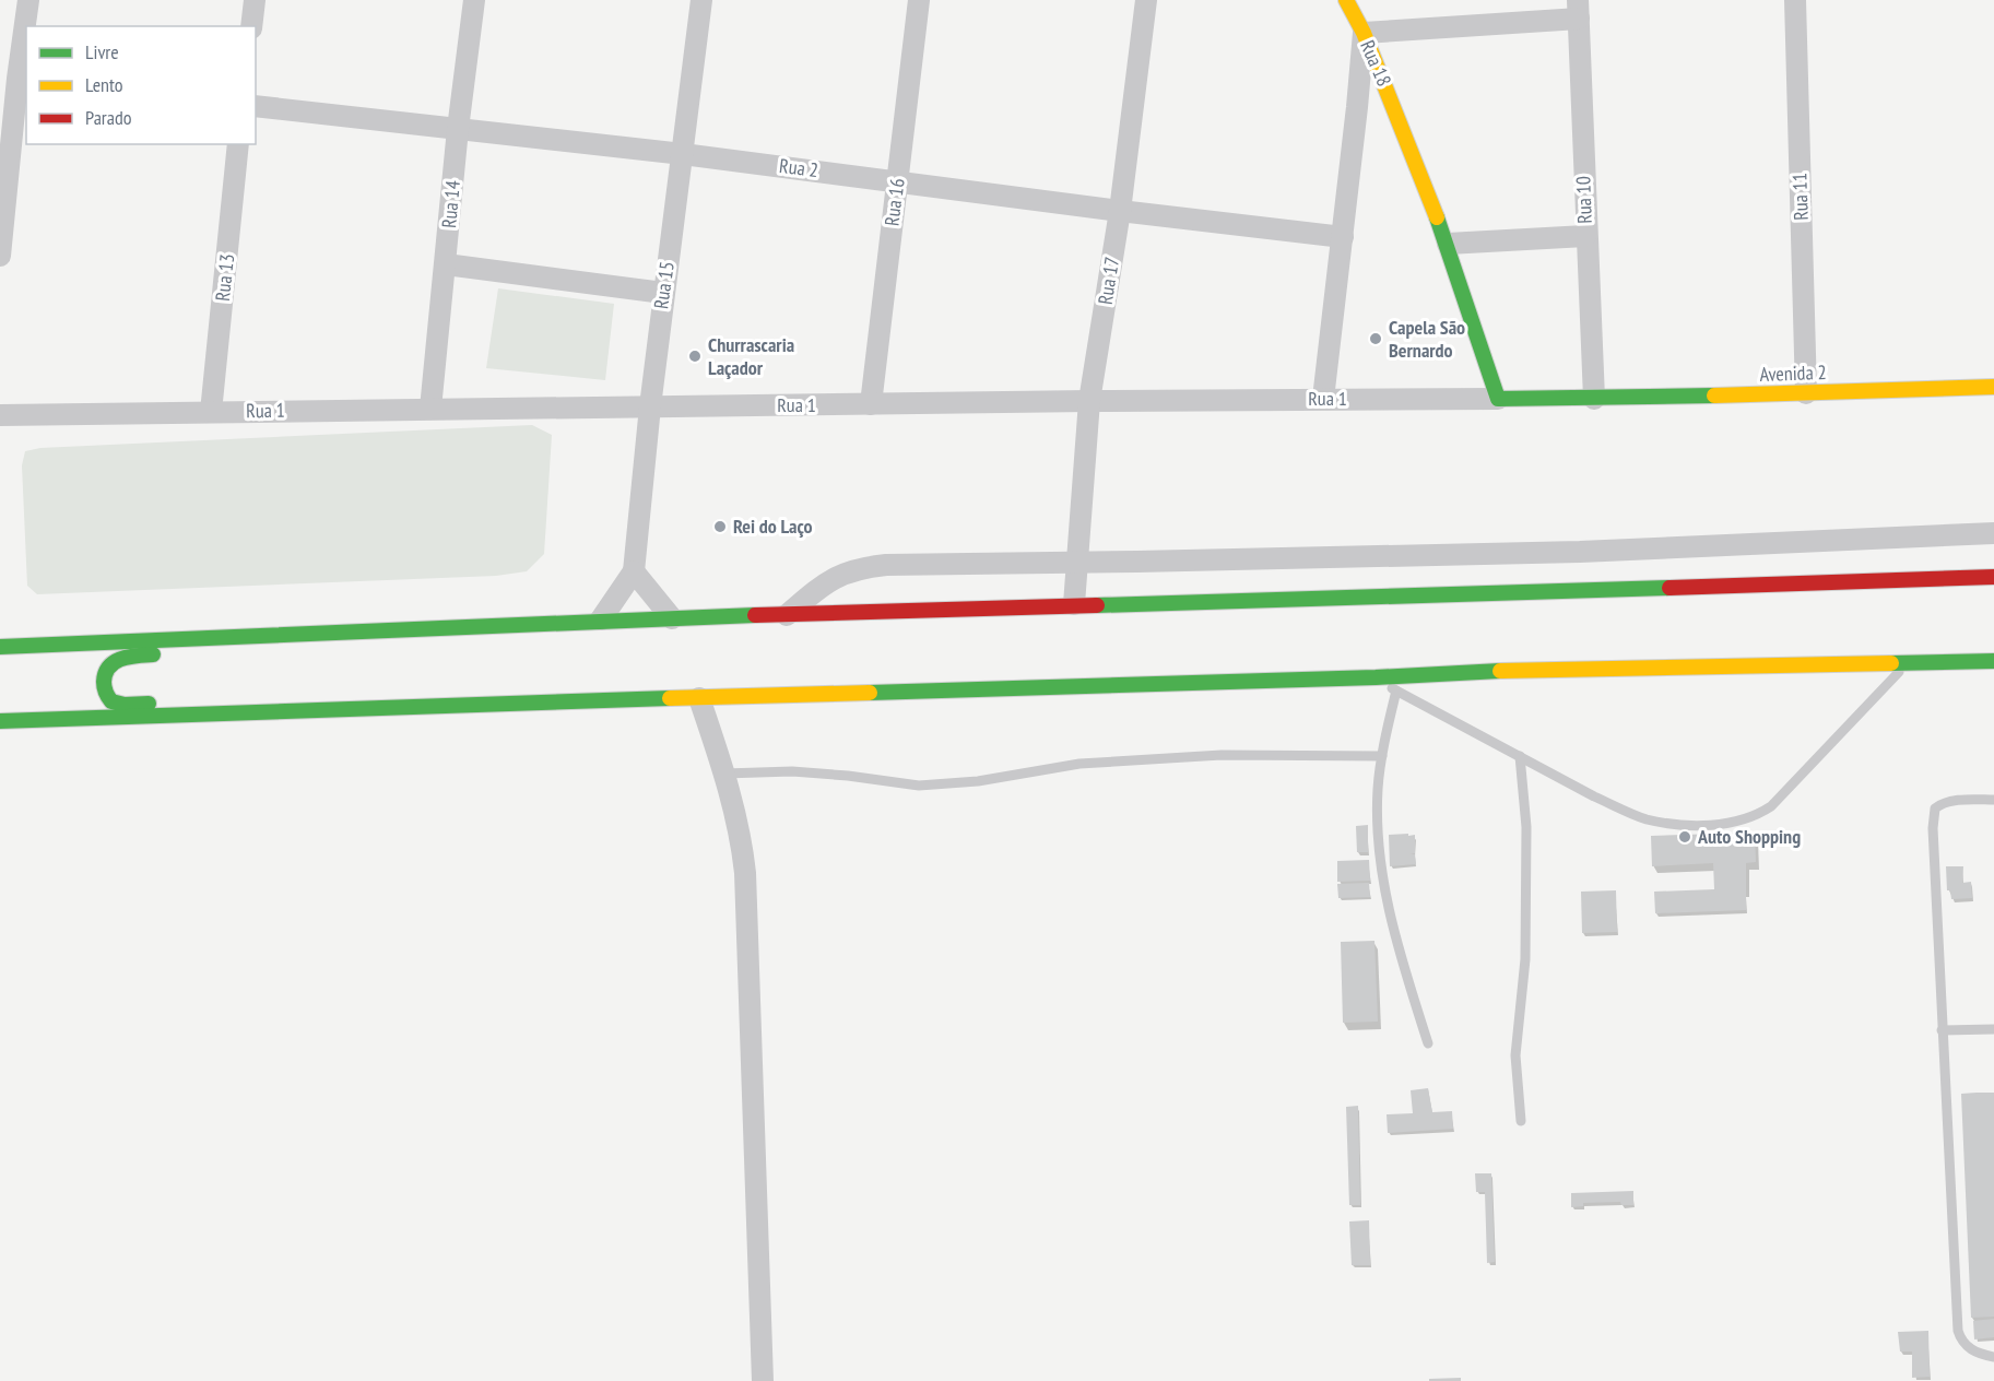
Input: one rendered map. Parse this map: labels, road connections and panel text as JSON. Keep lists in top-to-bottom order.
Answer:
{
  "streets": {
    "main road": ["Rua 18", "Avenida 2", "Rua 1"],
    "street": [
      "Rua 2",
      "Rua 11",
      "Rua 10",
      "Rua 16",
      "Rua 14",
      "Rua 13",
      "Rua 17",
      "Rua 15"
    ]
  },
  "crossings": [
    ["Rua 18", "Rua 2"],
    ["Rua 18", "Rua 1"],
    ["Rua 2", "Rua 16"],
    ["Rua 2", "Rua 14"],
    ["Rua 2", "Rua 17"],
    ["Rua 2", "Rua 15"],
    ["Rua 11", "Avenida 2"],
    ["Rua 10", "Avenida 2"],
    ["Rua 10", "Rua 1"],
    ["Rua 16", "Rua 1"],
    ["Rua 14", "Rua 1"],
    ["Rua 13", "Rua 1"],
    ["Rua 17", "Rua 1"],
    ["Rua 15", "Rua 1"],
    ["Avenida 2", "Rua 1"]
  ],
  "places": [
    "Capela São Bernardo",
    "Churrascaria Laçador",
    "Rei do Laço",
    "Auto Shopping"
  ],
  "legend": ["Livre", "Lento", "Parado"]
}
